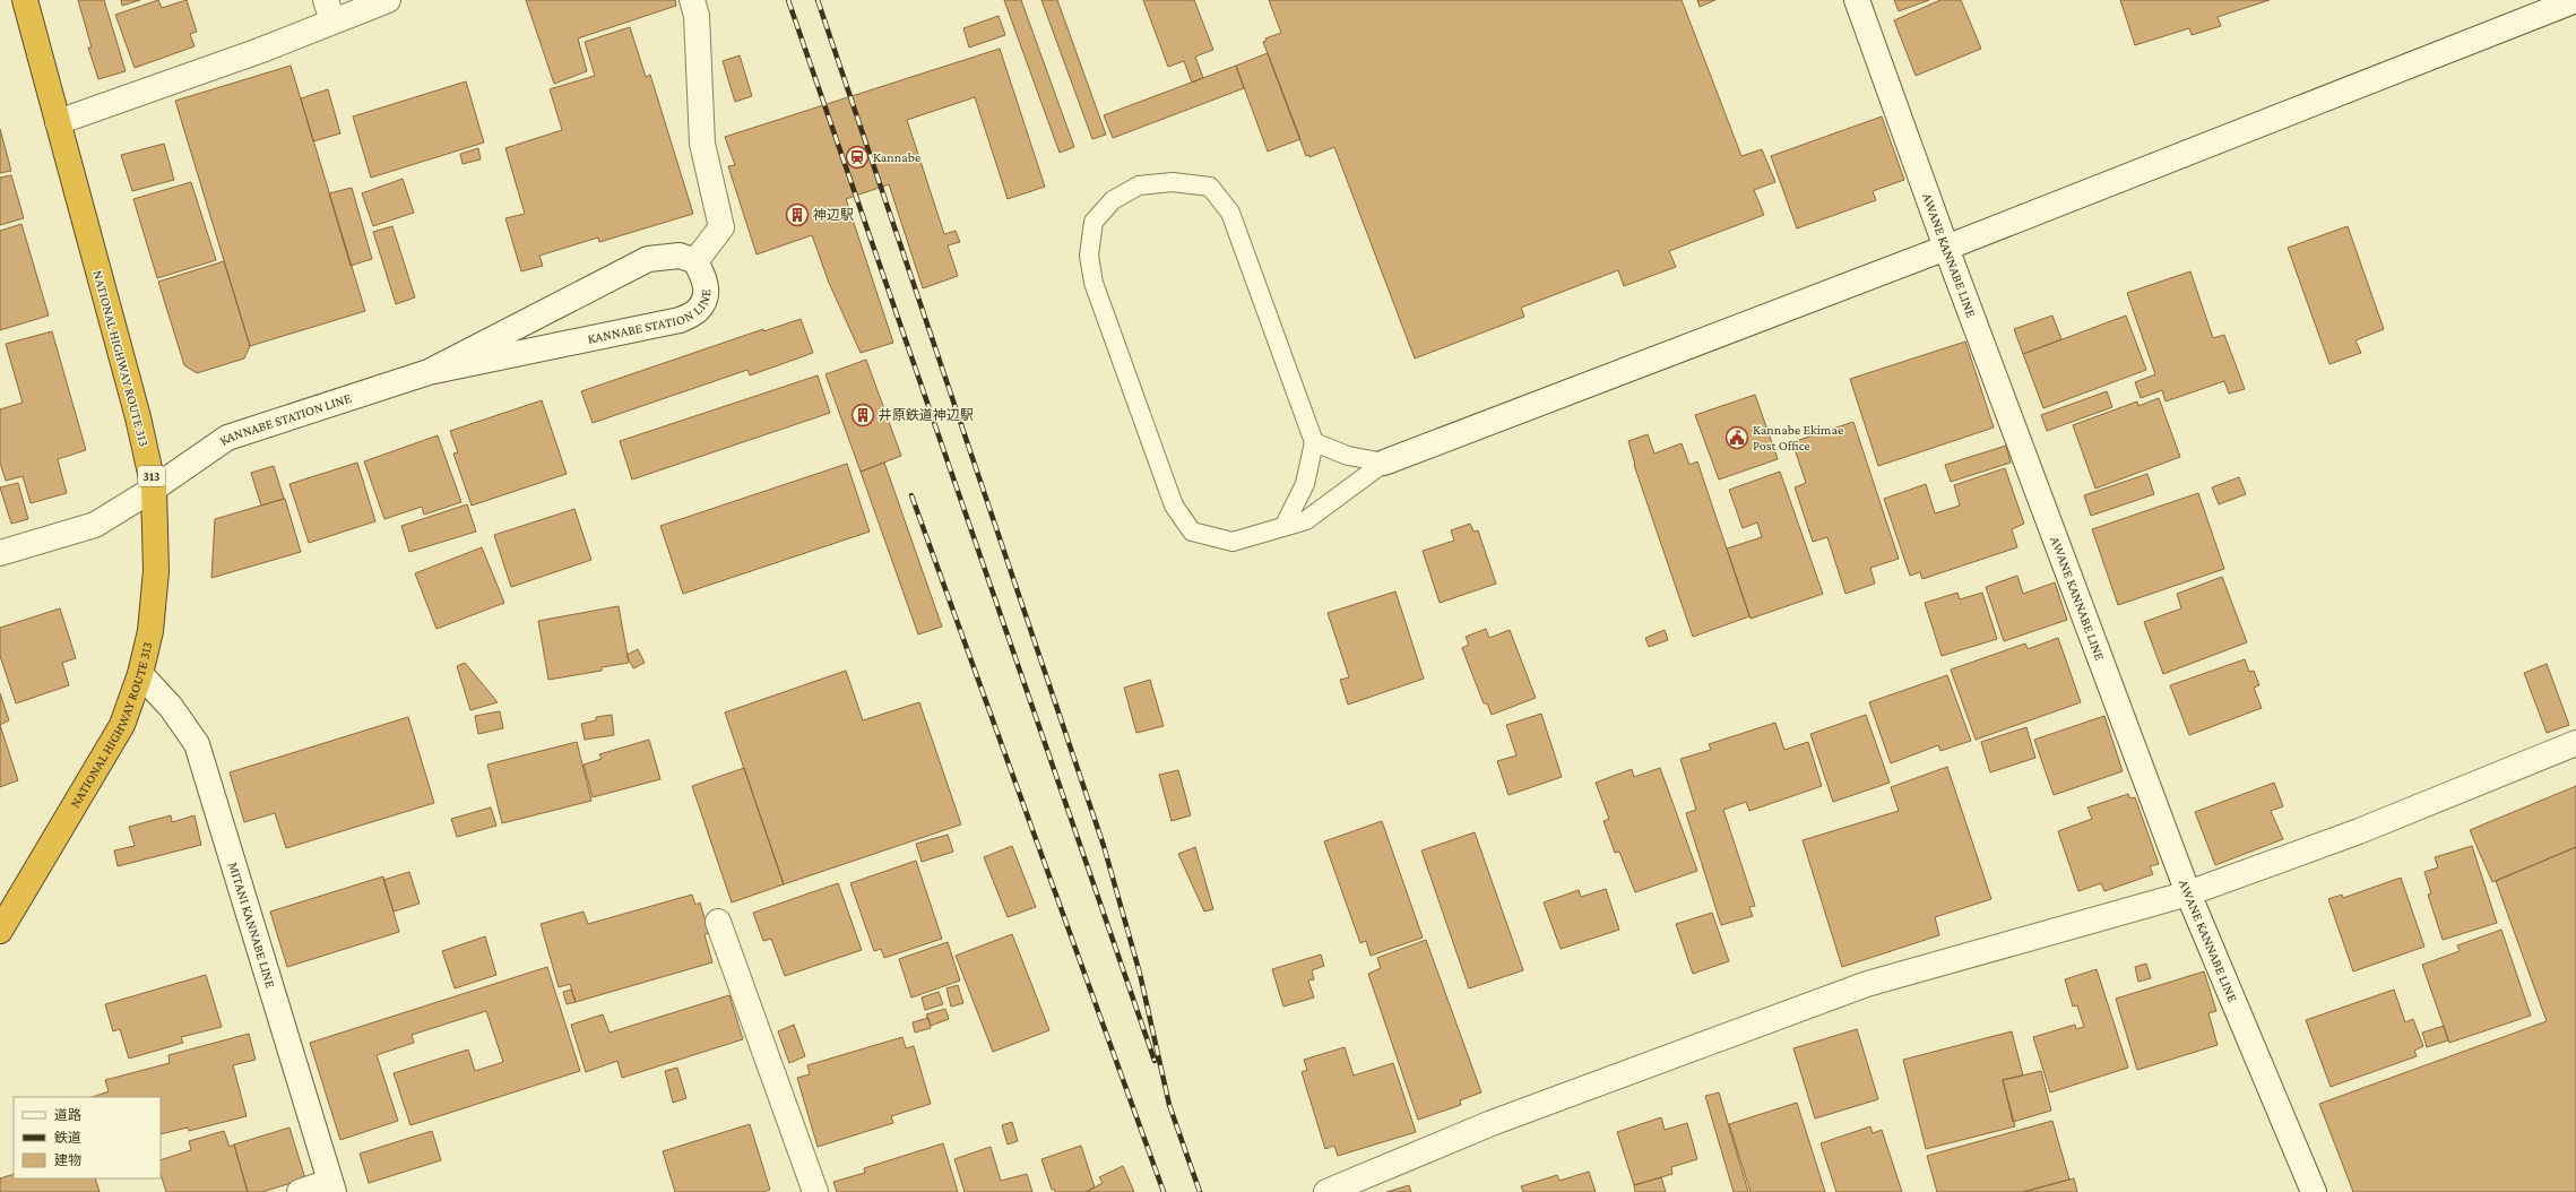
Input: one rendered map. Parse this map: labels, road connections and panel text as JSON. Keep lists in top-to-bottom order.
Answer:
{
  "streets": {
    "highway": ["NATIONAL HIGHWAY ROUTE 313", "313"],
    "street": ["AWANE KANNABE LINE", "KANNABE STATION LINE", "MITANI KANNABE LINE"]
  },
  "crossings": [
    ["KANNABE STATION LINE", "NATIONAL HIGHWAY ROUTE 313"],
    ["NATIONAL HIGHWAY ROUTE 313", "MITANI KANNABE LINE"]
  ],
  "places": {
    "station": ["Kannabe"],
    "building": ["神辺駅", "井原鉄道神辺駅"],
    "public building": ["Kannabe Ekimae Post Office"]
  },
  "legend": ["道路", "鉄道", "建物"]
}
